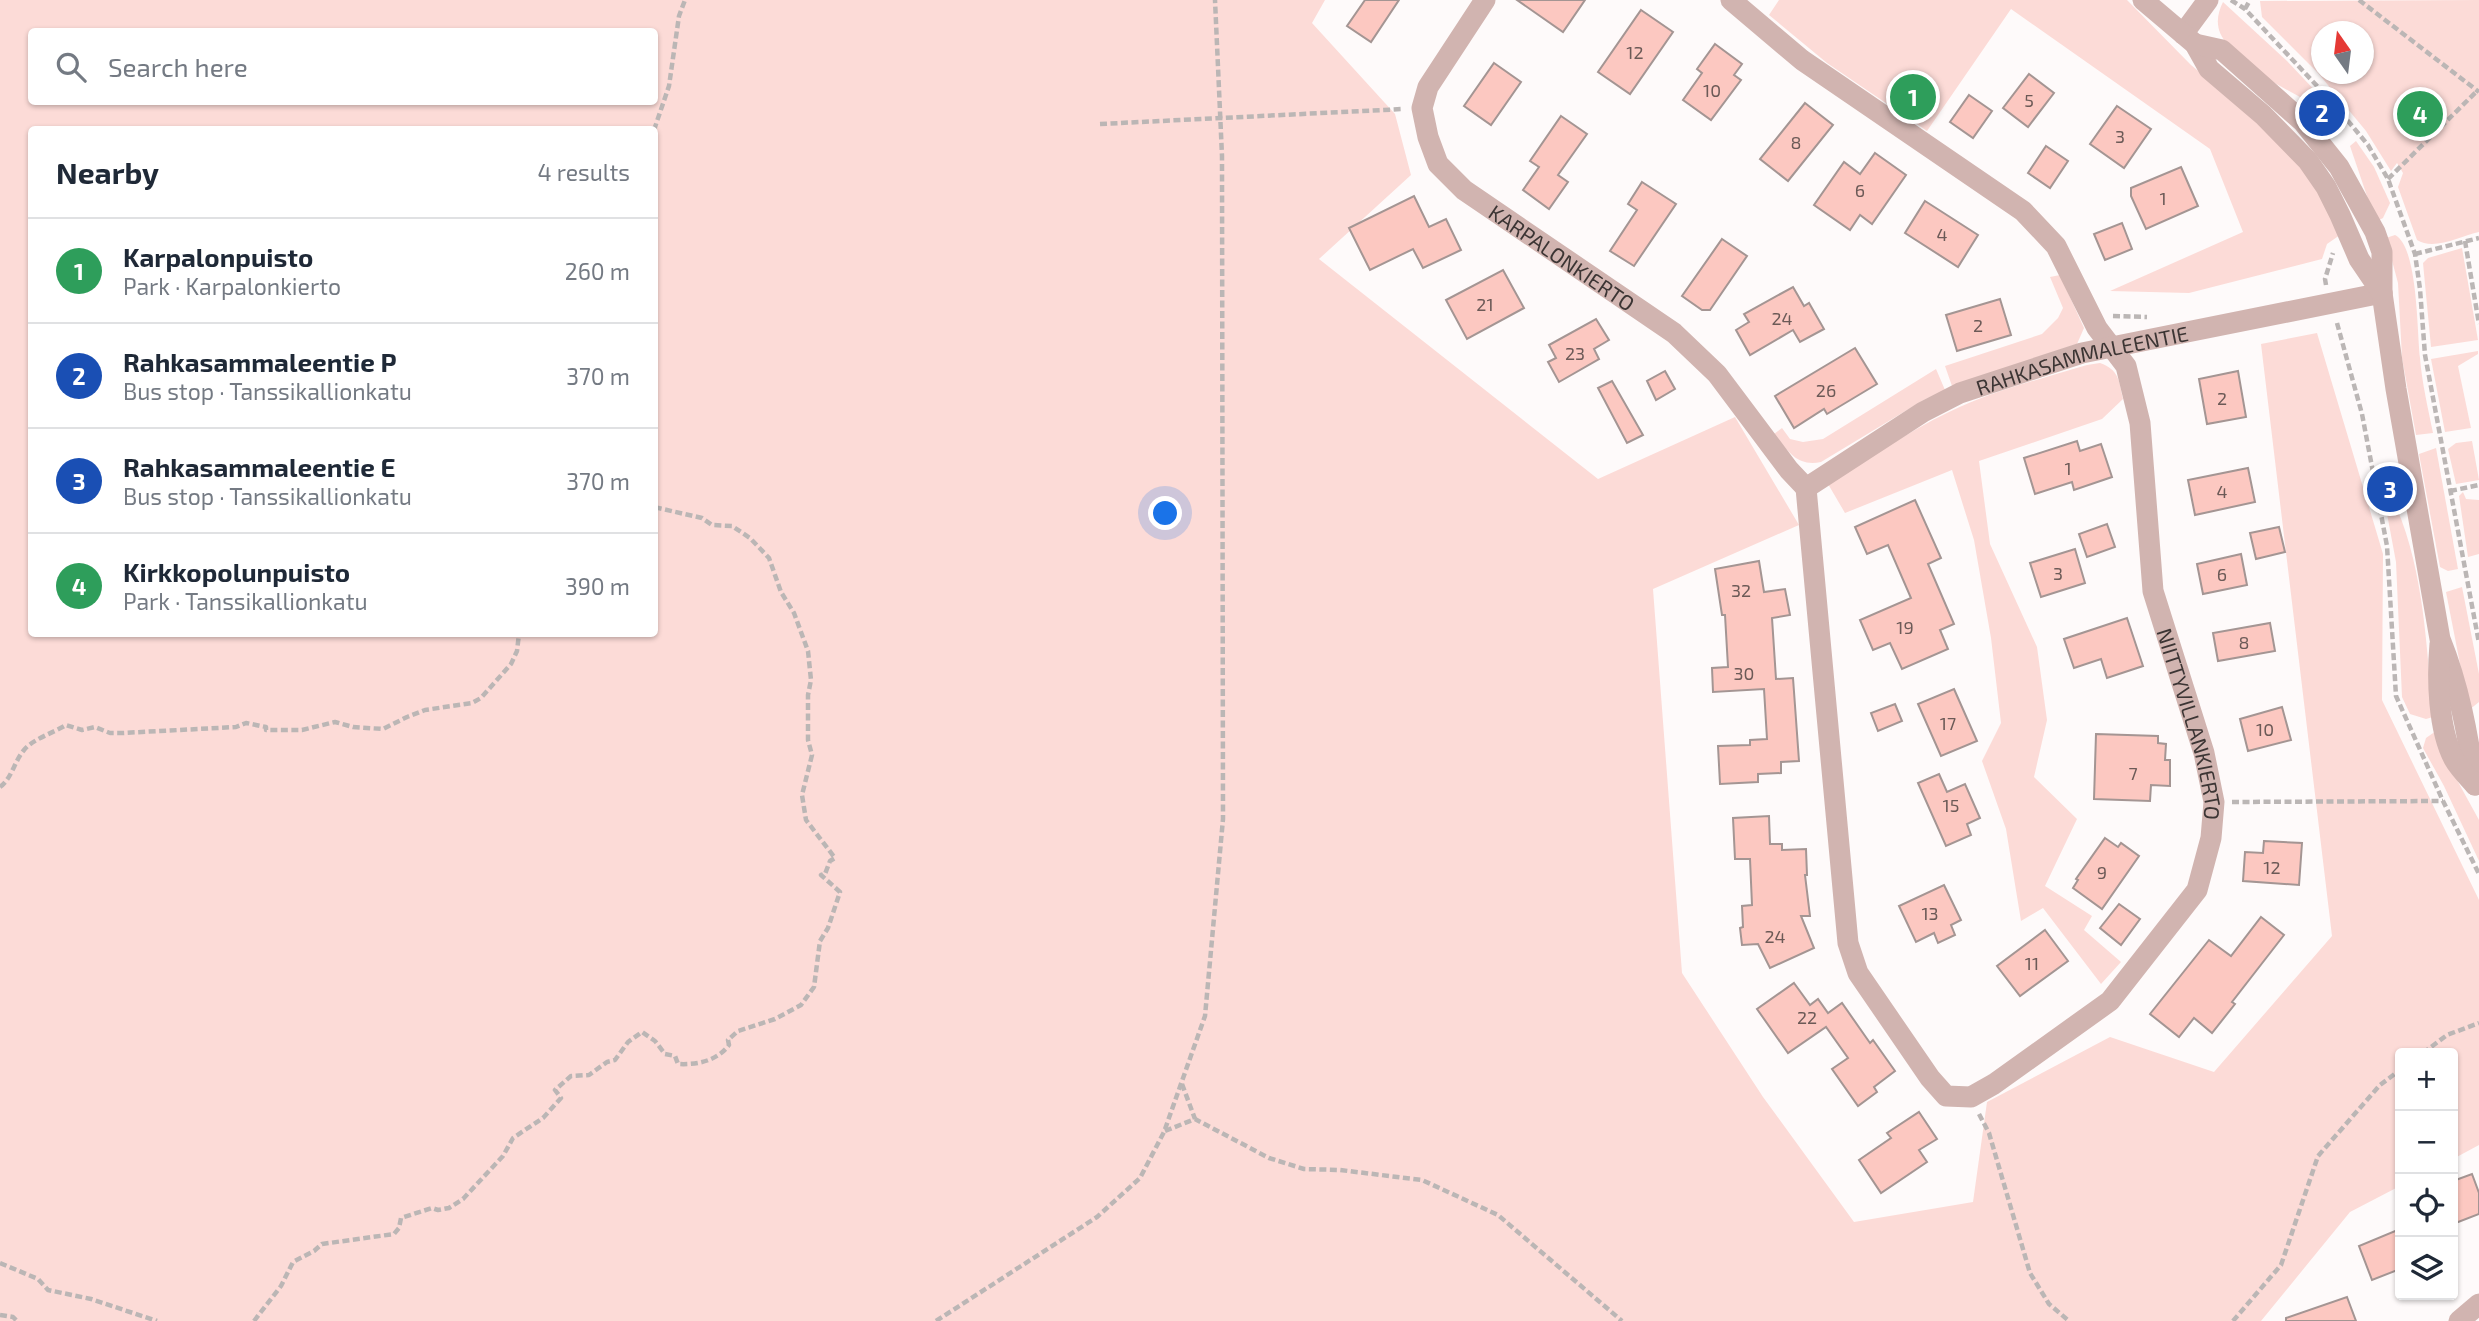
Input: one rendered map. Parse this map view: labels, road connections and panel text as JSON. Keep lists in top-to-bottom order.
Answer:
{
  "streets": {
    "street": ["KARPALONKIERTO", "RAHKASAMMALEENTIE", "NIITTYVILLANKIERTO"]
  },
  "crossings": [
    ["KARPALONKIERTO", "RAHKASAMMALEENTIE"],
    ["RAHKASAMMALEENTIE", "NIITTYVILLANKIERTO"]
  ],
  "house_numbers": [
    "12",
    "10",
    "5",
    "3",
    "8",
    "6",
    "1",
    "4",
    "21",
    "24",
    "2",
    "23",
    "26",
    "2",
    "1",
    "4",
    "3",
    "6",
    "32",
    "19",
    "8",
    "30",
    "17",
    "10",
    "7",
    "15",
    "12",
    "9",
    "13",
    "24",
    "11",
    "22"
  ],
  "north": "top",
  "page": {
    "search": "Search here",
    "pins": [
      "1",
      "2",
      "4",
      "3"
    ],
    "heading": ["Nearby", "4 results"],
    "list": [
      {
        "mark": "1",
        "name": "Karpalonpuisto",
        "note": "Park · Karpalonkierto",
        "value": "260 m"
      },
      {
        "mark": "2",
        "name": "Rahkasammaleentie P",
        "note": "Bus stop · Tanssikallionkatu",
        "value": "370 m"
      },
      {
        "mark": "3",
        "name": "Rahkasammaleentie E",
        "note": "Bus stop · Tanssikallionkatu",
        "value": "370 m"
      },
      {
        "mark": "4",
        "name": "Kirkkopolunpuisto",
        "note": "Park · Tanssikallionkatu",
        "value": "390 m"
      }
    ],
    "map_buttons": ["+", "−"]
  }
}
